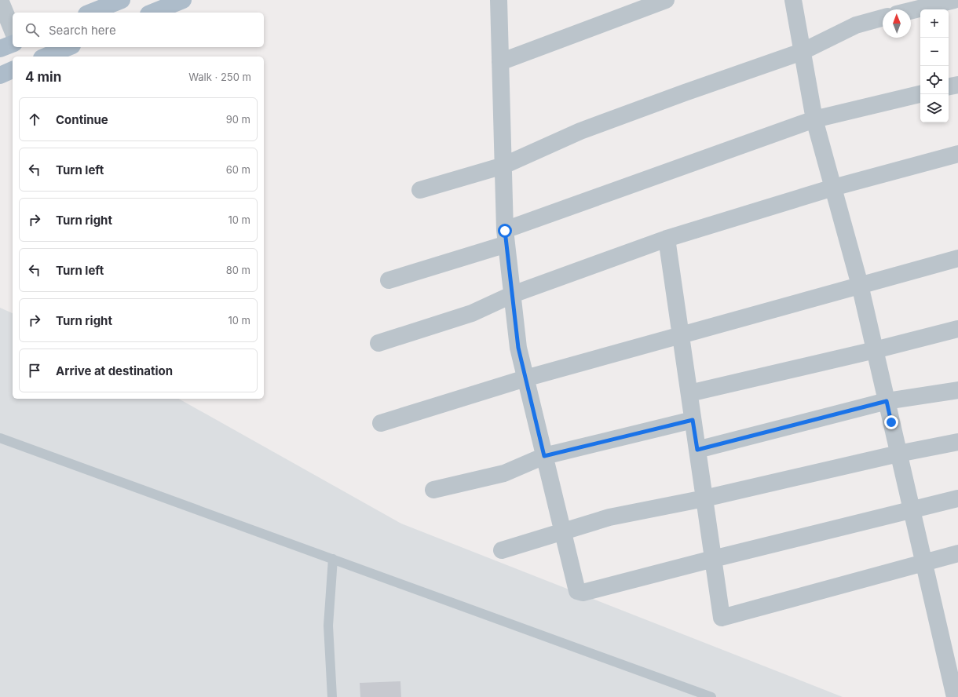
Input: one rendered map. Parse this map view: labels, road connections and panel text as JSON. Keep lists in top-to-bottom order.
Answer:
{
  "north": "top",
  "page": {
    "map_buttons": ["+", "−"],
    "search": "Search here",
    "heading": ["4 min", "Walk · 250 m"],
    "list": [
      ["Continue", "90 m"],
      ["Turn left", "60 m"],
      ["Turn right", "10 m"],
      ["Turn left", "80 m"],
      ["Turn right", "10 m"],
      "Arrive at destination"
    ]
  }
}
